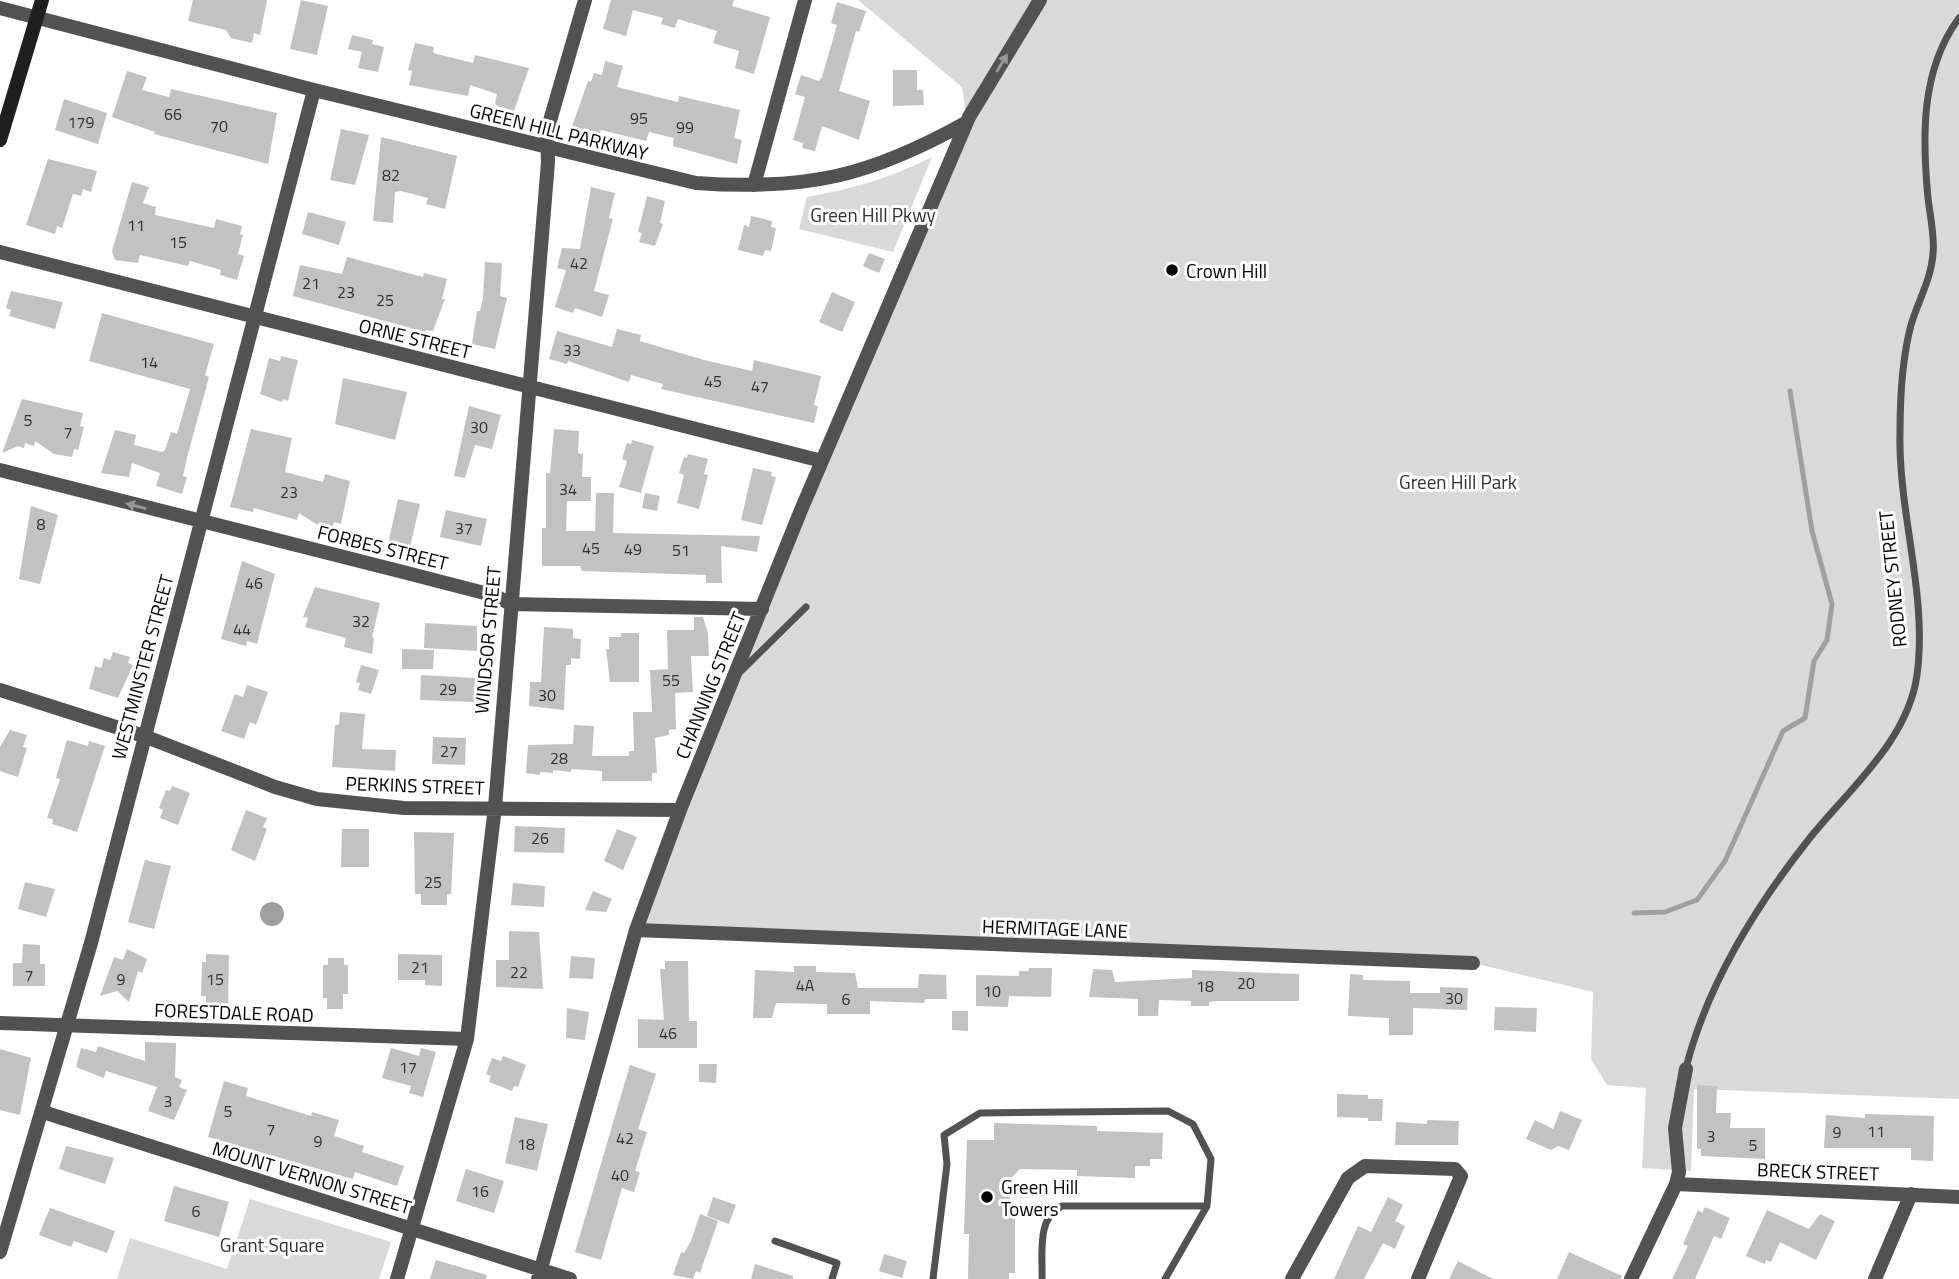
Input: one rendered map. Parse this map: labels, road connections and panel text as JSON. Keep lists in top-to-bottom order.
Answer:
{
  "streets": {
    "street": [
      "GREEN HILL PARKWAY",
      "ORNE STREET",
      "FORBES STREET",
      "RODNEY STREET",
      "WINDSOR STREET",
      "WESTMINSTER STREET",
      "CHANNING STREET",
      "PERKINS STREET",
      "HERMITAGE LANE",
      "FORESTDALE ROAD",
      "BRECK STREET",
      "MOUNT VERNON STREET"
    ]
  },
  "crossings": [
    ["GREEN HILL PARKWAY", "WINDSOR STREET"],
    ["GREEN HILL PARKWAY", "WESTMINSTER STREET"],
    ["GREEN HILL PARKWAY", "CHANNING STREET"],
    ["ORNE STREET", "WINDSOR STREET"],
    ["ORNE STREET", "WESTMINSTER STREET"],
    ["ORNE STREET", "CHANNING STREET"],
    ["FORBES STREET", "WINDSOR STREET"],
    ["FORBES STREET", "WESTMINSTER STREET"],
    ["FORBES STREET", "CHANNING STREET"],
    ["RODNEY STREET", "BRECK STREET"],
    ["WINDSOR STREET", "PERKINS STREET"],
    ["WINDSOR STREET", "FORESTDALE ROAD"],
    ["WINDSOR STREET", "MOUNT VERNON STREET"],
    ["WESTMINSTER STREET", "PERKINS STREET"],
    ["WESTMINSTER STREET", "FORESTDALE ROAD"],
    ["WESTMINSTER STREET", "MOUNT VERNON STREET"],
    ["CHANNING STREET", "PERKINS STREET"],
    ["CHANNING STREET", "HERMITAGE LANE"],
    ["CHANNING STREET", "MOUNT VERNON STREET"]
  ],
  "parks": ["Green Hill Pkwy", "Green Hill Park", "Grant Square"],
  "places": ["Crown Hill", "Green Hill Towers"],
  "house_numbers": [
    "66",
    "95",
    "179",
    "70",
    "99",
    "82",
    "11",
    "15",
    "42",
    "21",
    "23",
    "25",
    "33",
    "14",
    "45",
    "47",
    "5",
    "30",
    "7",
    "34",
    "23",
    "8",
    "37",
    "45",
    "49",
    "51",
    "46",
    "32",
    "44",
    "55",
    "29",
    "30",
    "27",
    "28",
    "26",
    "25",
    "21",
    "22",
    "7",
    "9",
    "15",
    "20",
    "4A",
    "18",
    "10",
    "30",
    "6",
    "46",
    "17",
    "3",
    "5",
    "7",
    "11",
    "9",
    "3",
    "42",
    "9",
    "18",
    "5",
    "40",
    "16",
    "6"
  ]
}
